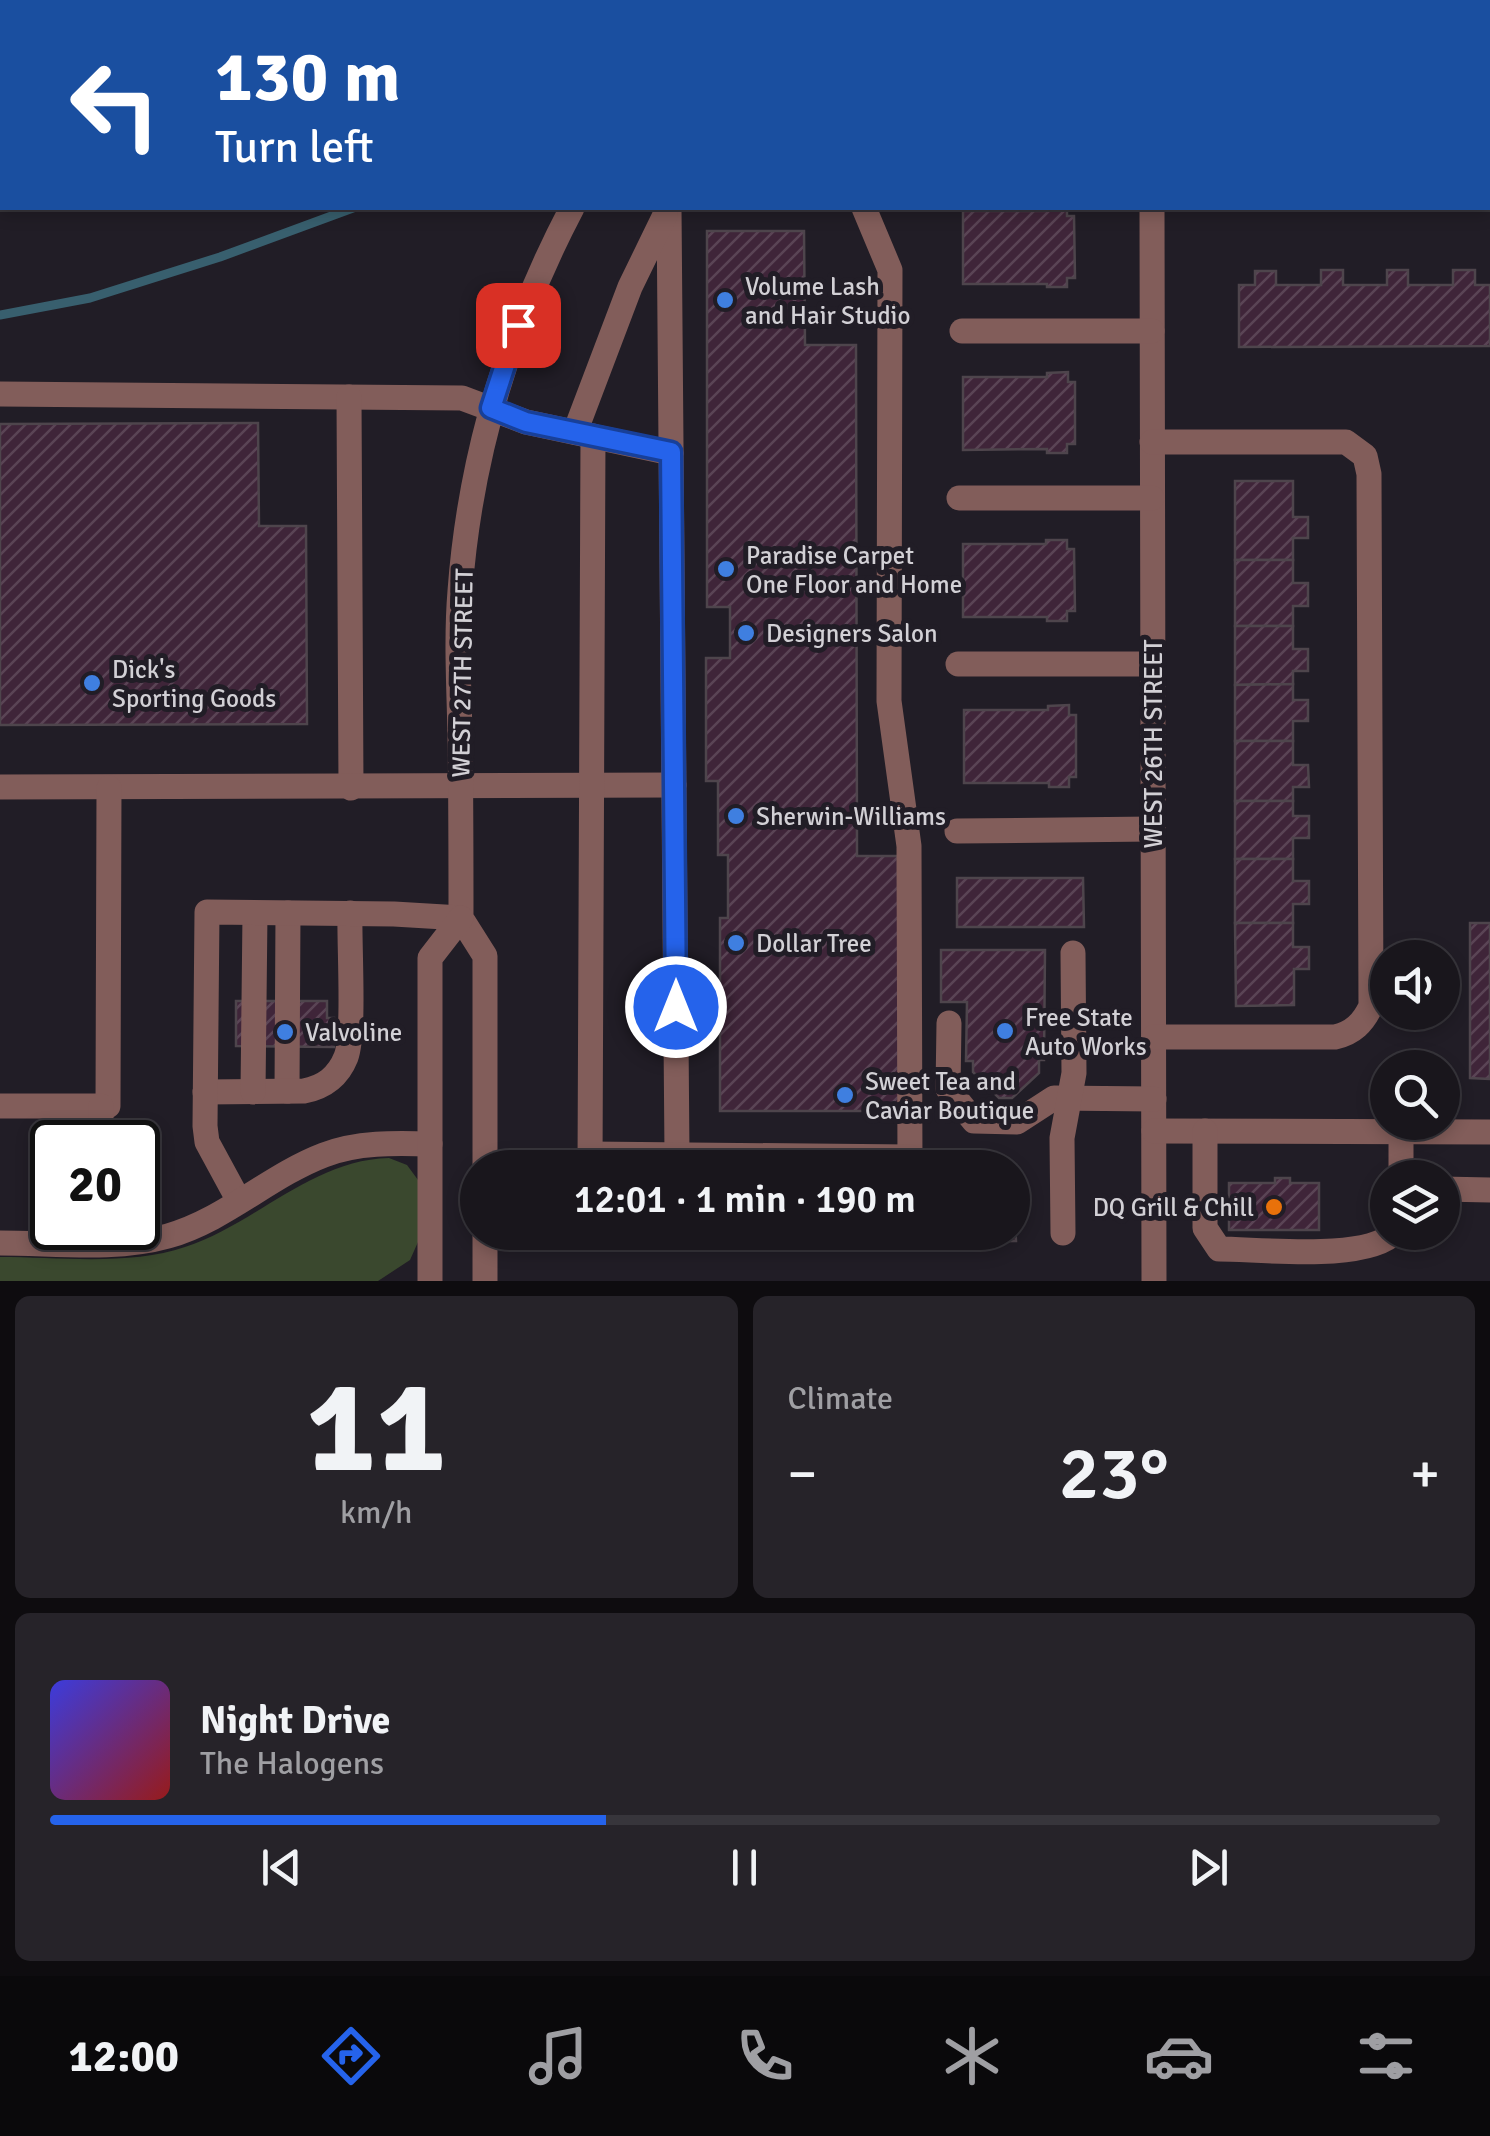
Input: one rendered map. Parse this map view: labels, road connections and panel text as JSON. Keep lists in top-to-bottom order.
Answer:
{
  "streets": {
    "street": ["WEST 27TH STREET", "WEST 26TH STREET"]
  },
  "places": [
    "Volume Lash and Hair Studio",
    "Paradise Carpet One Floor and Home",
    "Designers Salon",
    "Dick's Sporting Goods",
    "Sherwin-Williams",
    "Dollar Tree",
    "Free State Auto Works",
    "Valvoline",
    "Sweet Tea and Caviar Boutique",
    "DQ Grill & Chill"
  ],
  "page": {
    "turn": ["130 m", "Turn left"],
    "limit": "20",
    "trip": "12:01 · 1 min · 190 m",
    "tile": [
      ["11", "km/h"],
      "Climate"
    ],
    "heat": ["−", "23°", "+"],
    "song": ["Night Drive", "The Halogens"],
    "tabs": "12:00"
  }
}
